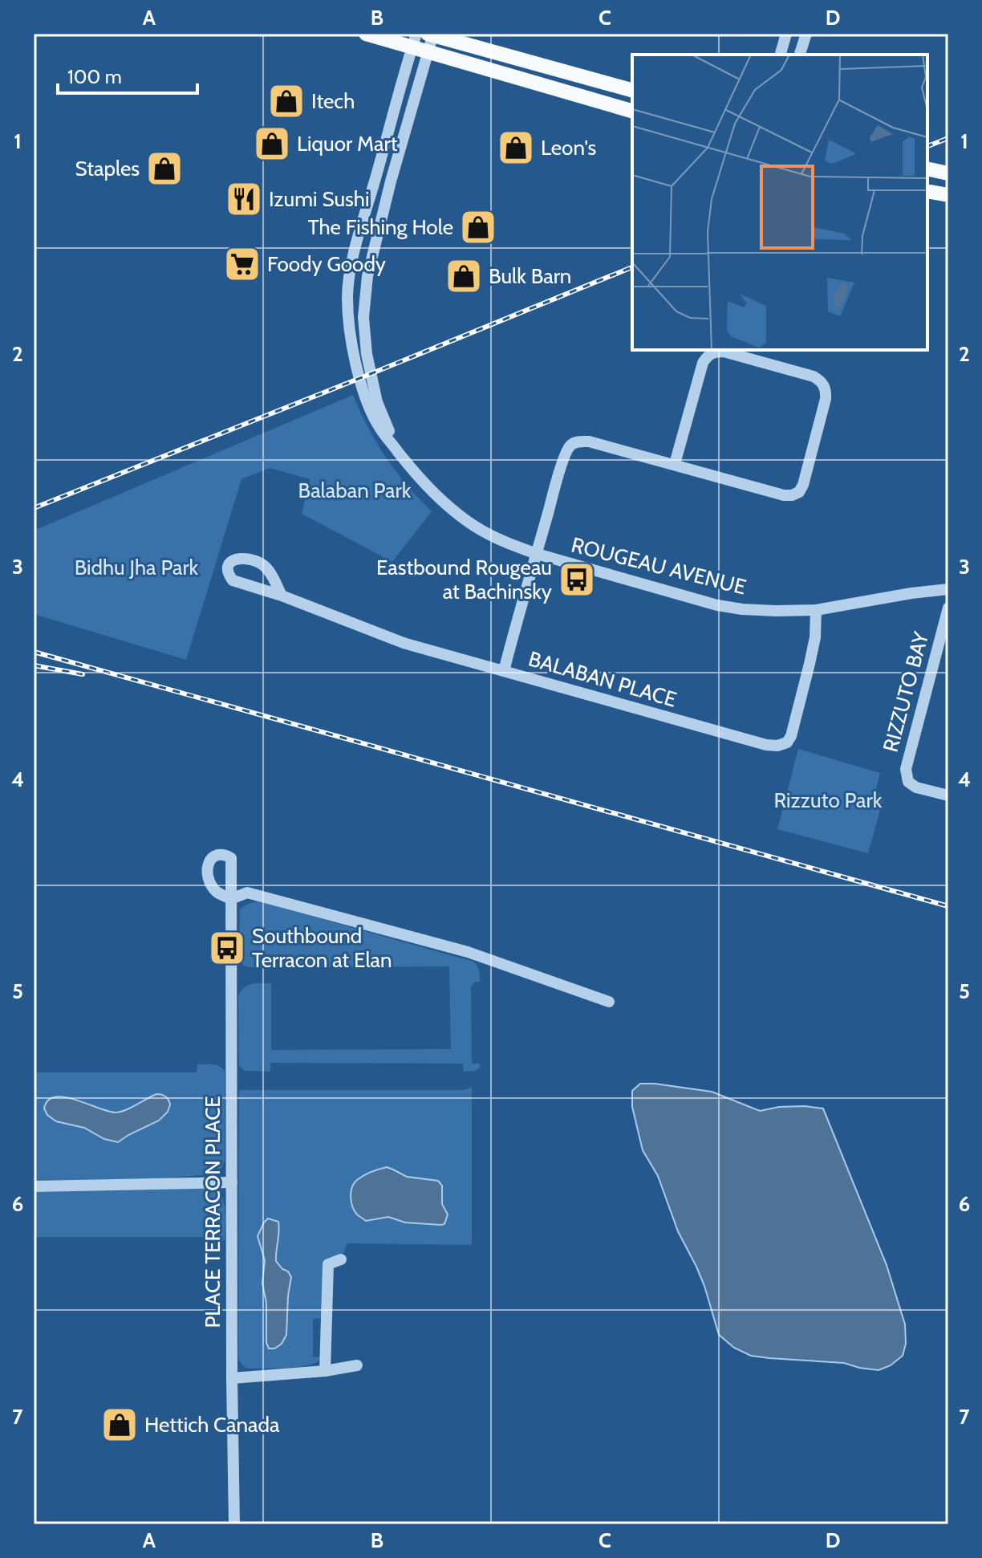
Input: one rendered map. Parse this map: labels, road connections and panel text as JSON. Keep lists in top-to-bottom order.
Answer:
{
  "streets": {
    "street": [
      "ROUGEAU AVENUE",
      "BALABAN PLACE",
      "RIZZUTO BAY",
      "PLACE TERRACON PLACE"
    ]
  },
  "crossings": [
    ["ROUGEAU AVENUE", "BALABAN PLACE"]
  ],
  "parks": ["Balaban Park", "Bidhu Jha Park", "Rizzuto Park"],
  "places": {
    "shop": [
      "Itech",
      "Liquor Mart",
      "Leon's",
      "Staples",
      "The Fishing Hole",
      "Bulk Barn",
      "Hettich Canada"
    ],
    "restaurant": ["Izumi Sushi"],
    "supermarket": ["Foody Goody"],
    "bus stop": ["Eastbound Rougeau at Bachinsky", "Southbound Terracon at Elan"]
  },
  "scale_bar": "100 m",
  "grid": {
    "columns": [
      "A",
      "B",
      "C",
      "D"
    ],
    "rows": [
      "1",
      "2",
      "3",
      "4",
      "5",
      "6",
      "7"
    ]
  }
}
